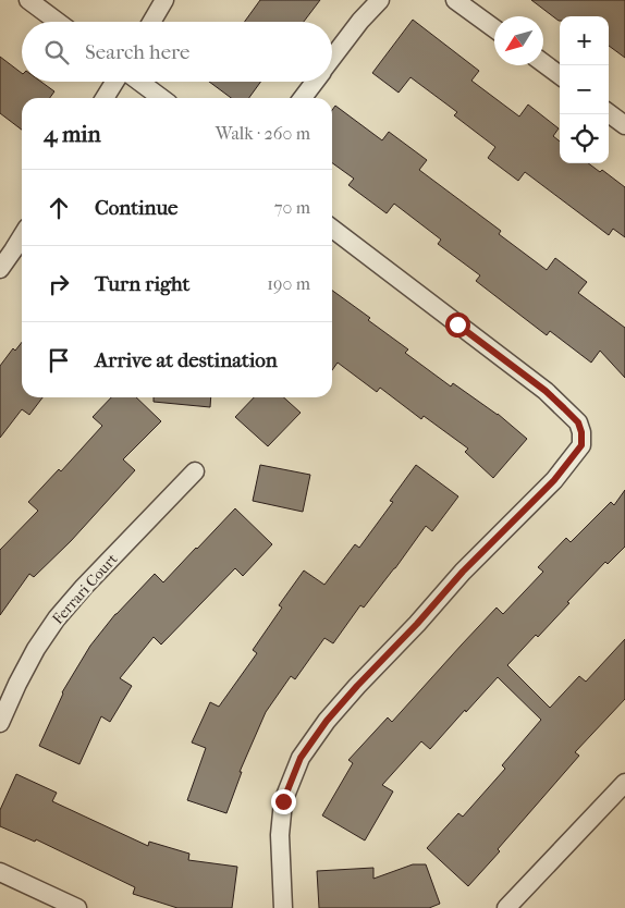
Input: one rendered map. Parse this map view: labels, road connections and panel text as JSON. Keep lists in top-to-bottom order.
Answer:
{
  "streets": {
    "street": ["Ferrari Court"]
  },
  "north": "bottom left",
  "page": {
    "map_buttons": ["+", "−"],
    "search": "Search here",
    "heading": ["4 min", "Walk · 260 m"],
    "list": [
      ["Continue", "70 m"],
      ["Turn right", "190 m"],
      "Arrive at destination"
    ]
  }
}
